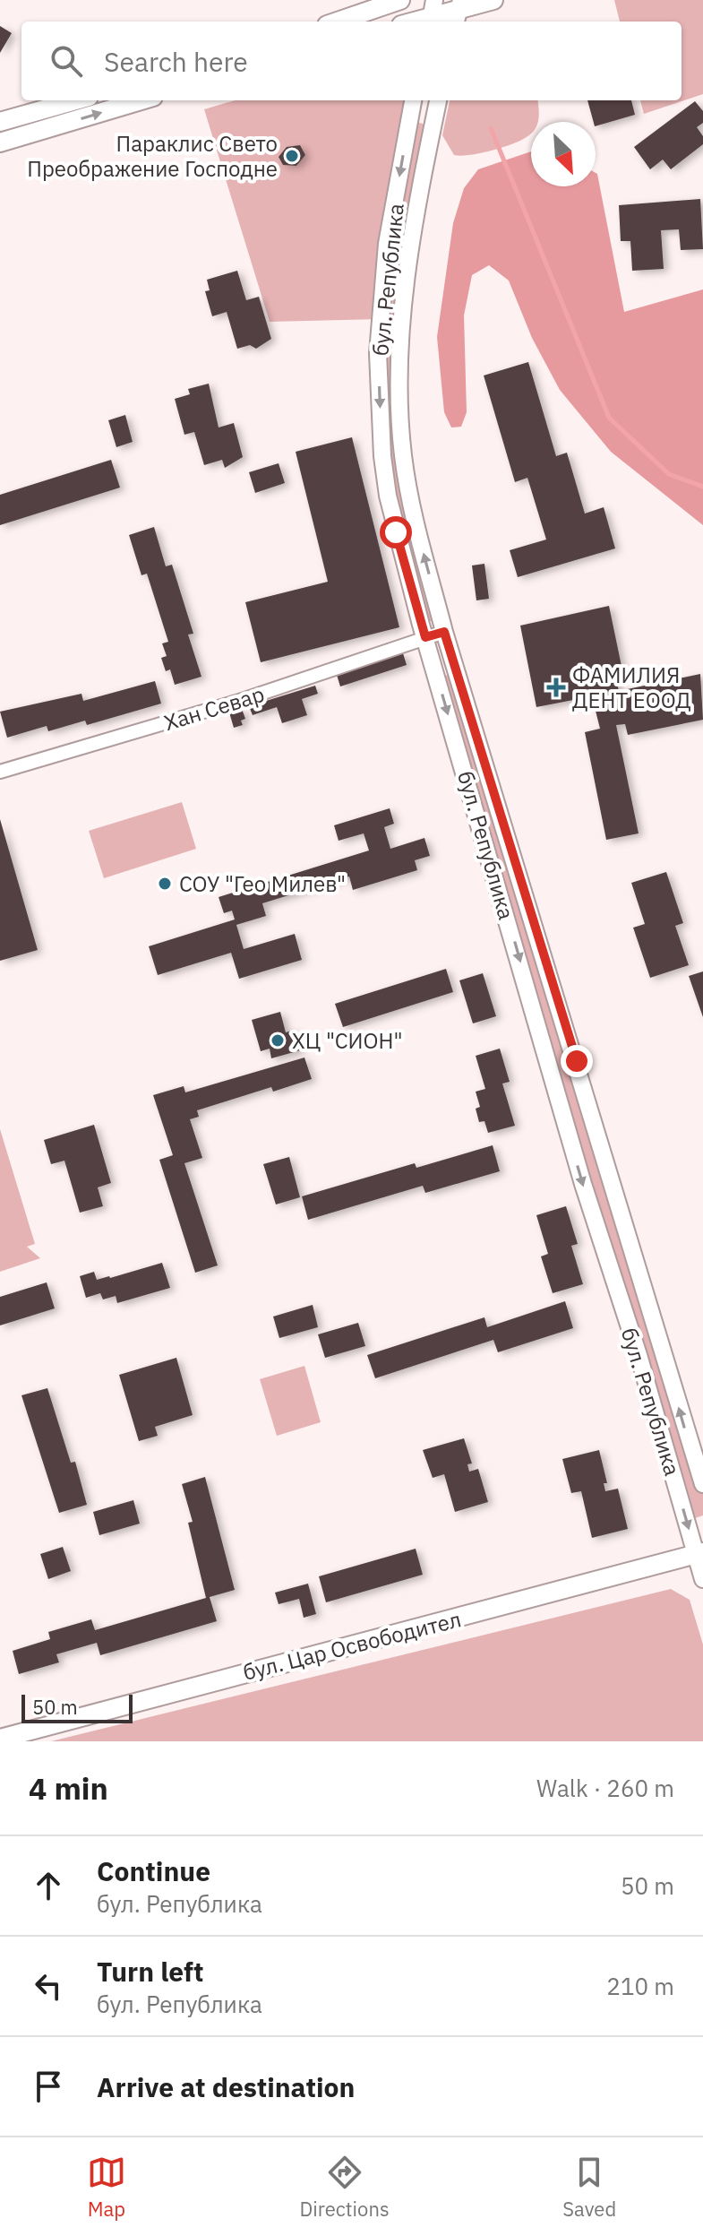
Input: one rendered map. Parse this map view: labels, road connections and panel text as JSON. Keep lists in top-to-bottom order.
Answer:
{
  "streets": {
    "main road": ["бул. Цар Освободител"],
    "street": ["бул. Република", "Хан Севар"]
  },
  "crossings": [
    ["бул. Република", "Хан Севар"],
    ["бул. Република", "бул. Цар Освободител"]
  ],
  "places": {
    "other": ["Параклис Свето Преображение Господне", "СОУ \"Гео Милев\"", "ХЦ \"СИОН\""],
    "health": ["ФАМИЛИЯ ДЕНТ ЕООД"]
  },
  "scale_bar": "50 m",
  "north": "bottom right",
  "page": {
    "search": "Search here",
    "scale": "50 m",
    "heading": ["4 min", "Walk · 260 m"],
    "list": [
      ["Continue", "бул. Република", "50 m"],
      ["Turn left", "бул. Република", "210 m"],
      "Arrive at destination"
    ],
    "nav": ["Map", "Directions", "Saved"]
  }
}
